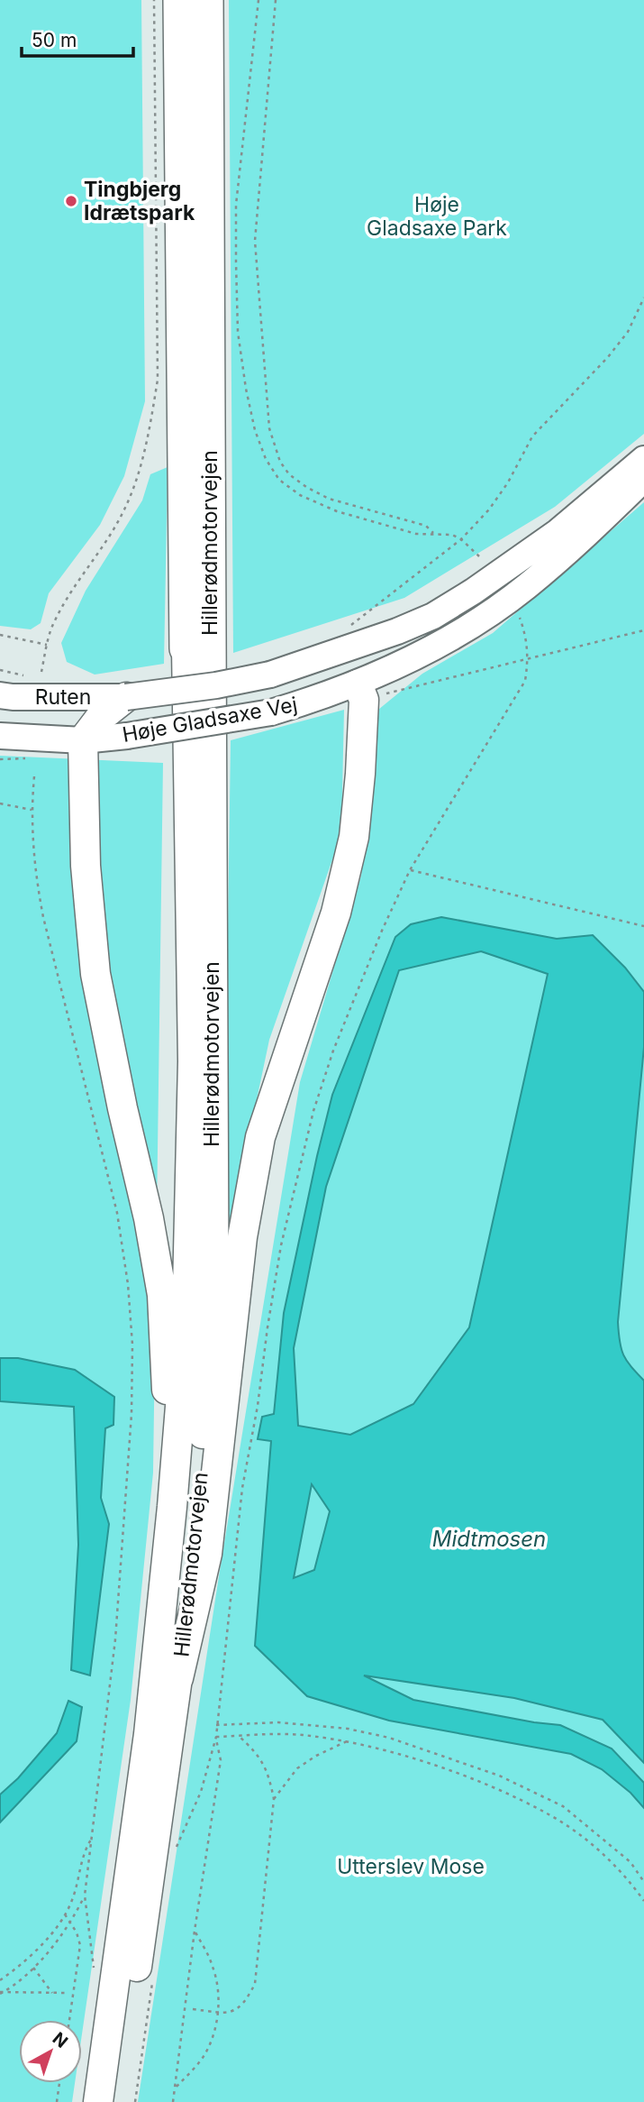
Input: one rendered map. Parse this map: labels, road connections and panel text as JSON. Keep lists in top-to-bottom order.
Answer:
{
  "streets": {
    "highway": ["Hillerødmotorvejen"],
    "street": ["Ruten", "Høje Gladsaxe Vej"]
  },
  "crossings": [
    ["Ruten", "Høje Gladsaxe Vej"]
  ],
  "water": ["Midtmosen"],
  "parks": ["Høje Gladsaxe Park", "Utterslev Mose"],
  "places": ["Tingbjerg Idrætspark"],
  "scale_bar": "50 m",
  "north": "top right"
}
